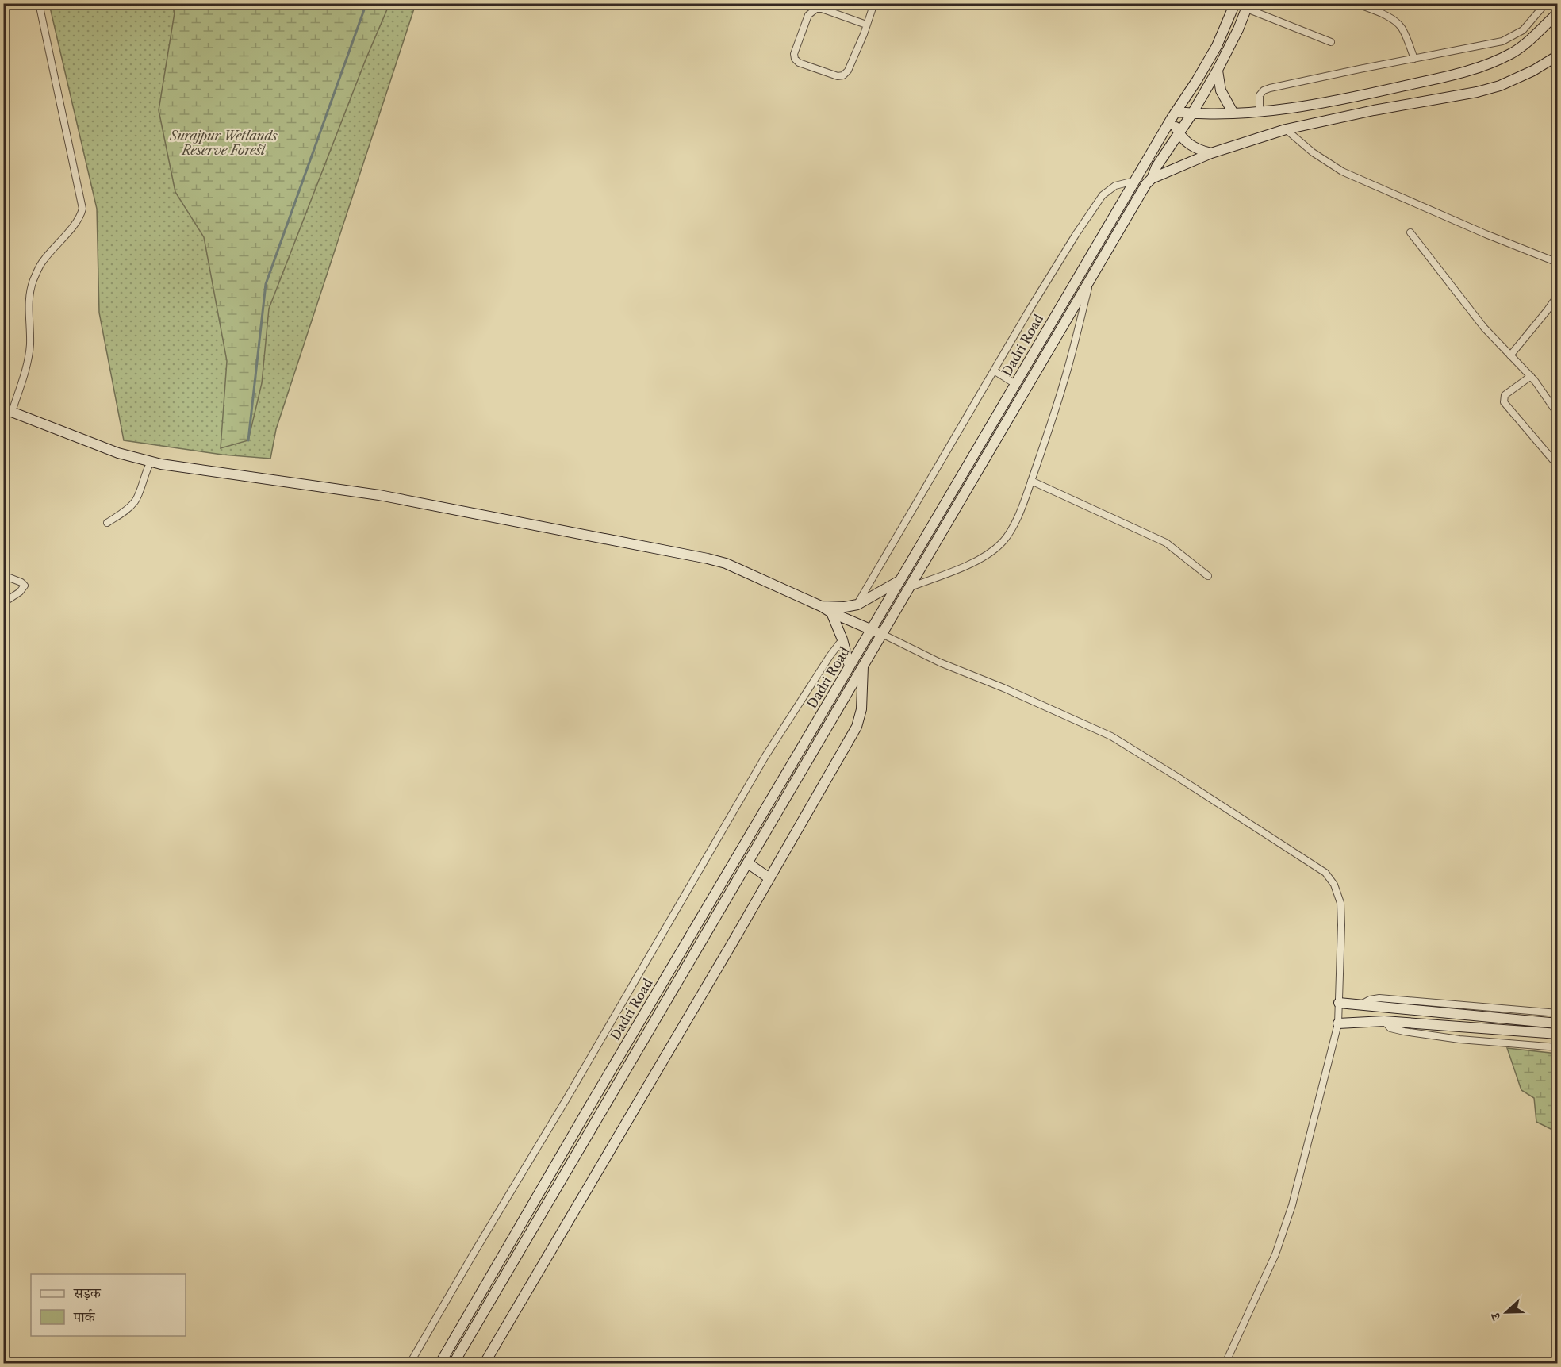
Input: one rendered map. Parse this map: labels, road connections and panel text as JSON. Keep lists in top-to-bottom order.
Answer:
{
  "streets": {
    "main road": ["Dadri Road"]
  },
  "parks": ["Surajpur Wetlands Reserve Forest"],
  "legend": ["सड़क", "पार्क"],
  "north": "left"
}
